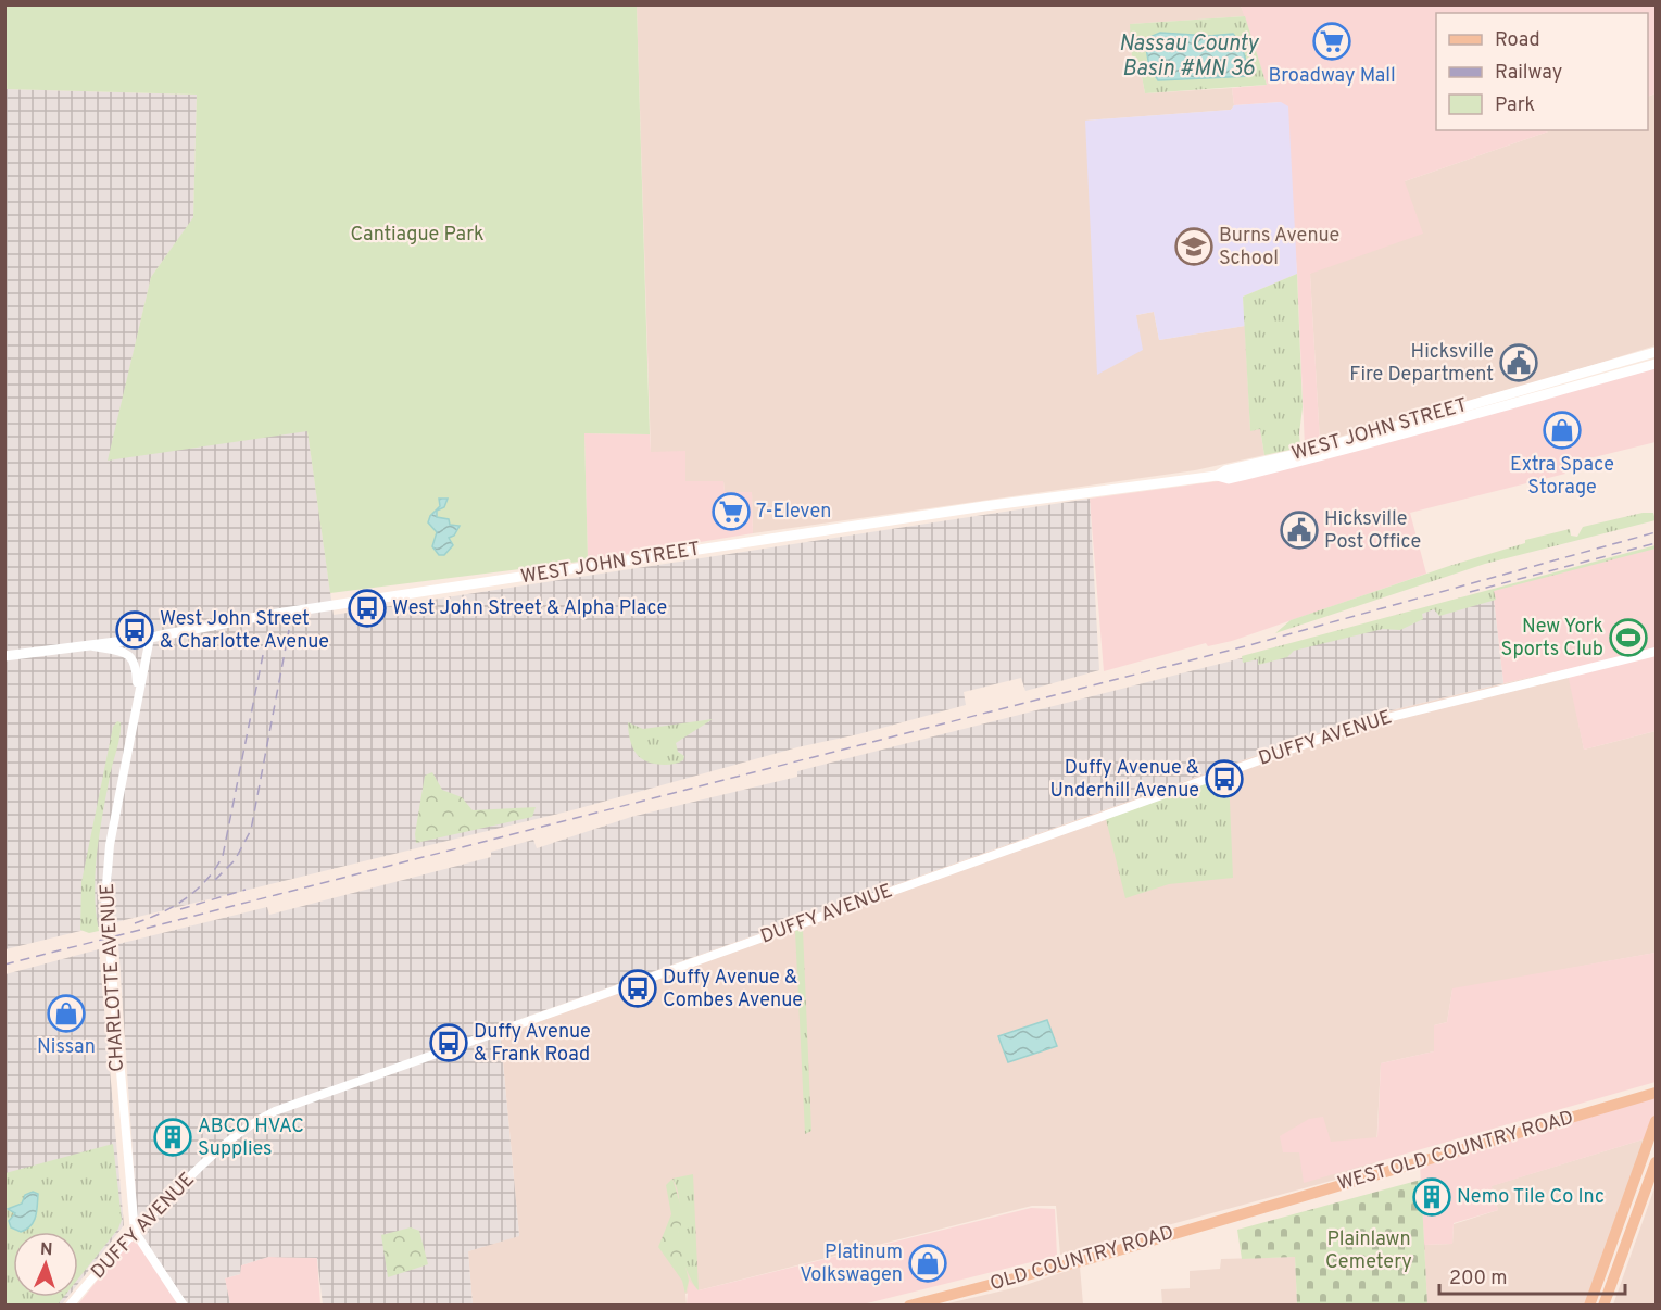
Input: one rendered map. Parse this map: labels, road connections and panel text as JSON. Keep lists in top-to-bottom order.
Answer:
{
  "streets": {
    "main road": ["WEST JOHN STREET", "WEST OLD COUNTRY ROAD", "OLD COUNTRY ROAD"],
    "street": ["DUFFY AVENUE", "CHARLOTTE AVENUE"]
  },
  "crossings": [
    ["WEST JOHN STREET", "CHARLOTTE AVENUE"],
    ["DUFFY AVENUE", "CHARLOTTE AVENUE"],
    ["WEST OLD COUNTRY ROAD", "OLD COUNTRY ROAD"]
  ],
  "water": ["Nassau County Basin #MN 36"],
  "parks": ["Cantiague Park", "Plainlawn Cemetery"],
  "places": {
    "supermarket": ["Broadway Mall", "7-Eleven"],
    "school or university": ["Burns Avenue School"],
    "public building": ["Hicksville Fire Department", "Hicksville Post Office"],
    "shop": ["Extra Space Storage", "Nissan", "Platinum Volkswagen"],
    "bus stop": [
      "West John Street & Alpha Place",
      "West John Street & Charlotte Avenue",
      "Duffy Avenue & Underhill Avenue",
      "Duffy Avenue & Combes Avenue",
      "Duffy Avenue & Frank Road"
    ],
    "sports": ["New York Sports Club"],
    "building": ["ABCO HVAC Supplies", "Nemo Tile Co Inc"]
  },
  "legend": ["Road", "Railway", "Park"],
  "scale_bar": "200 m",
  "north": "top"
}
